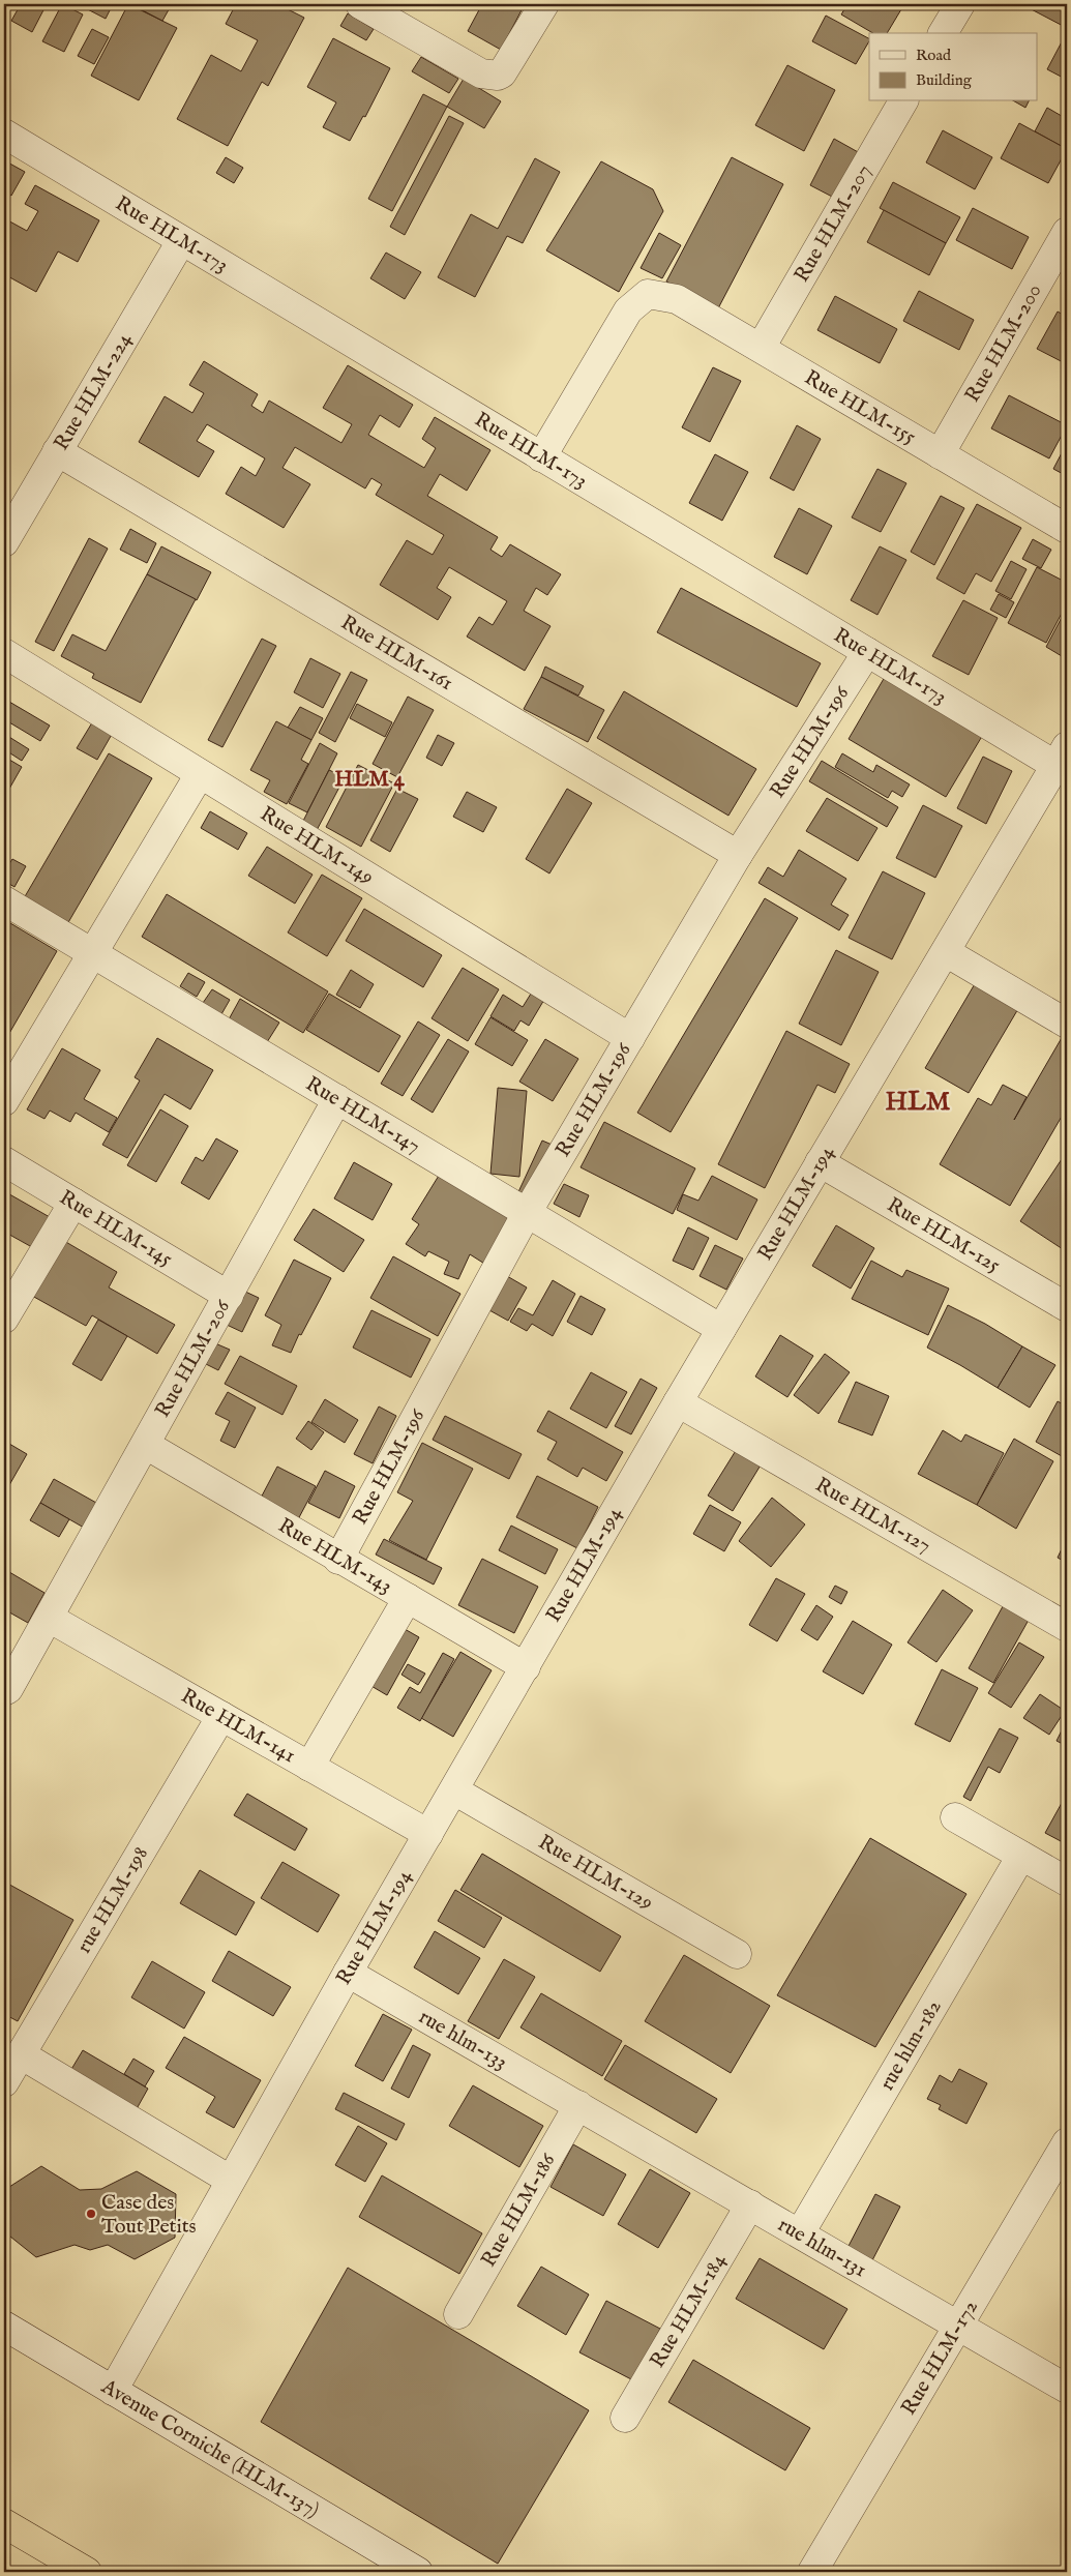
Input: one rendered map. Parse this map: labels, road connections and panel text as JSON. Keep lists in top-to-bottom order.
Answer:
{
  "streets": {
    "street": [
      "Rue HLM-207",
      "Rue HLM-173",
      "Rue HLM-200",
      "Rue HLM-224",
      "Rue HLM-155",
      "Rue HLM-161",
      "Rue HLM-196",
      "Rue HLM-149",
      "Rue HLM-147",
      "Rue HLM-194",
      "Rue HLM-145",
      "Rue HLM-125",
      "Rue HLM-206",
      "Rue HLM-127",
      "Rue HLM-143",
      "Rue HLM-141",
      "Rue HLM-129",
      "rue HLM-198",
      "rue hlm-133",
      "rue hlm-182",
      "Rue HLM-186",
      "rue hlm-131",
      "Rue HLM-184",
      "Rue HLM-172",
      "Avenue Corniche (HLM-137)"
    ]
  },
  "crossings": [
    ["Rue HLM-207", "Rue HLM-155"],
    ["Rue HLM-173", "Rue HLM-224"],
    ["Rue HLM-173", "Rue HLM-155"],
    ["Rue HLM-173", "Rue HLM-196"],
    ["Rue HLM-173", "Rue HLM-194"],
    ["Rue HLM-200", "Rue HLM-155"],
    ["Rue HLM-224", "Rue HLM-161"],
    ["Rue HLM-161", "Rue HLM-196"],
    ["Rue HLM-196", "Rue HLM-149"],
    ["Rue HLM-196", "Rue HLM-147"],
    ["Rue HLM-196", "Rue HLM-143"],
    ["Rue HLM-147", "Rue HLM-194"],
    ["Rue HLM-147", "Rue HLM-206"],
    ["Rue HLM-194", "Rue HLM-125"],
    ["Rue HLM-194", "Rue HLM-127"],
    ["Rue HLM-194", "Rue HLM-143"],
    ["Rue HLM-194", "Rue HLM-141"],
    ["Rue HLM-194", "Rue HLM-129"],
    ["Rue HLM-194", "rue hlm-133"],
    ["Rue HLM-194", "Avenue Corniche (HLM-137)"],
    ["Rue HLM-145", "Rue HLM-206"],
    ["Rue HLM-206", "Rue HLM-143"],
    ["Rue HLM-206", "Rue HLM-141"],
    ["Rue HLM-141", "rue HLM-198"],
    ["rue hlm-133", "Rue HLM-186"],
    ["rue hlm-133", "rue hlm-131"],
    ["rue hlm-182", "rue hlm-131"],
    ["Rue HLM-186", "rue hlm-131"],
    ["rue hlm-131", "Rue HLM-184"],
    ["rue hlm-131", "Rue HLM-172"]
  ],
  "districts": ["HLM 4", "HLM"],
  "places": ["Case des Tout Petits"],
  "legend": ["Road", "Building"]
}
